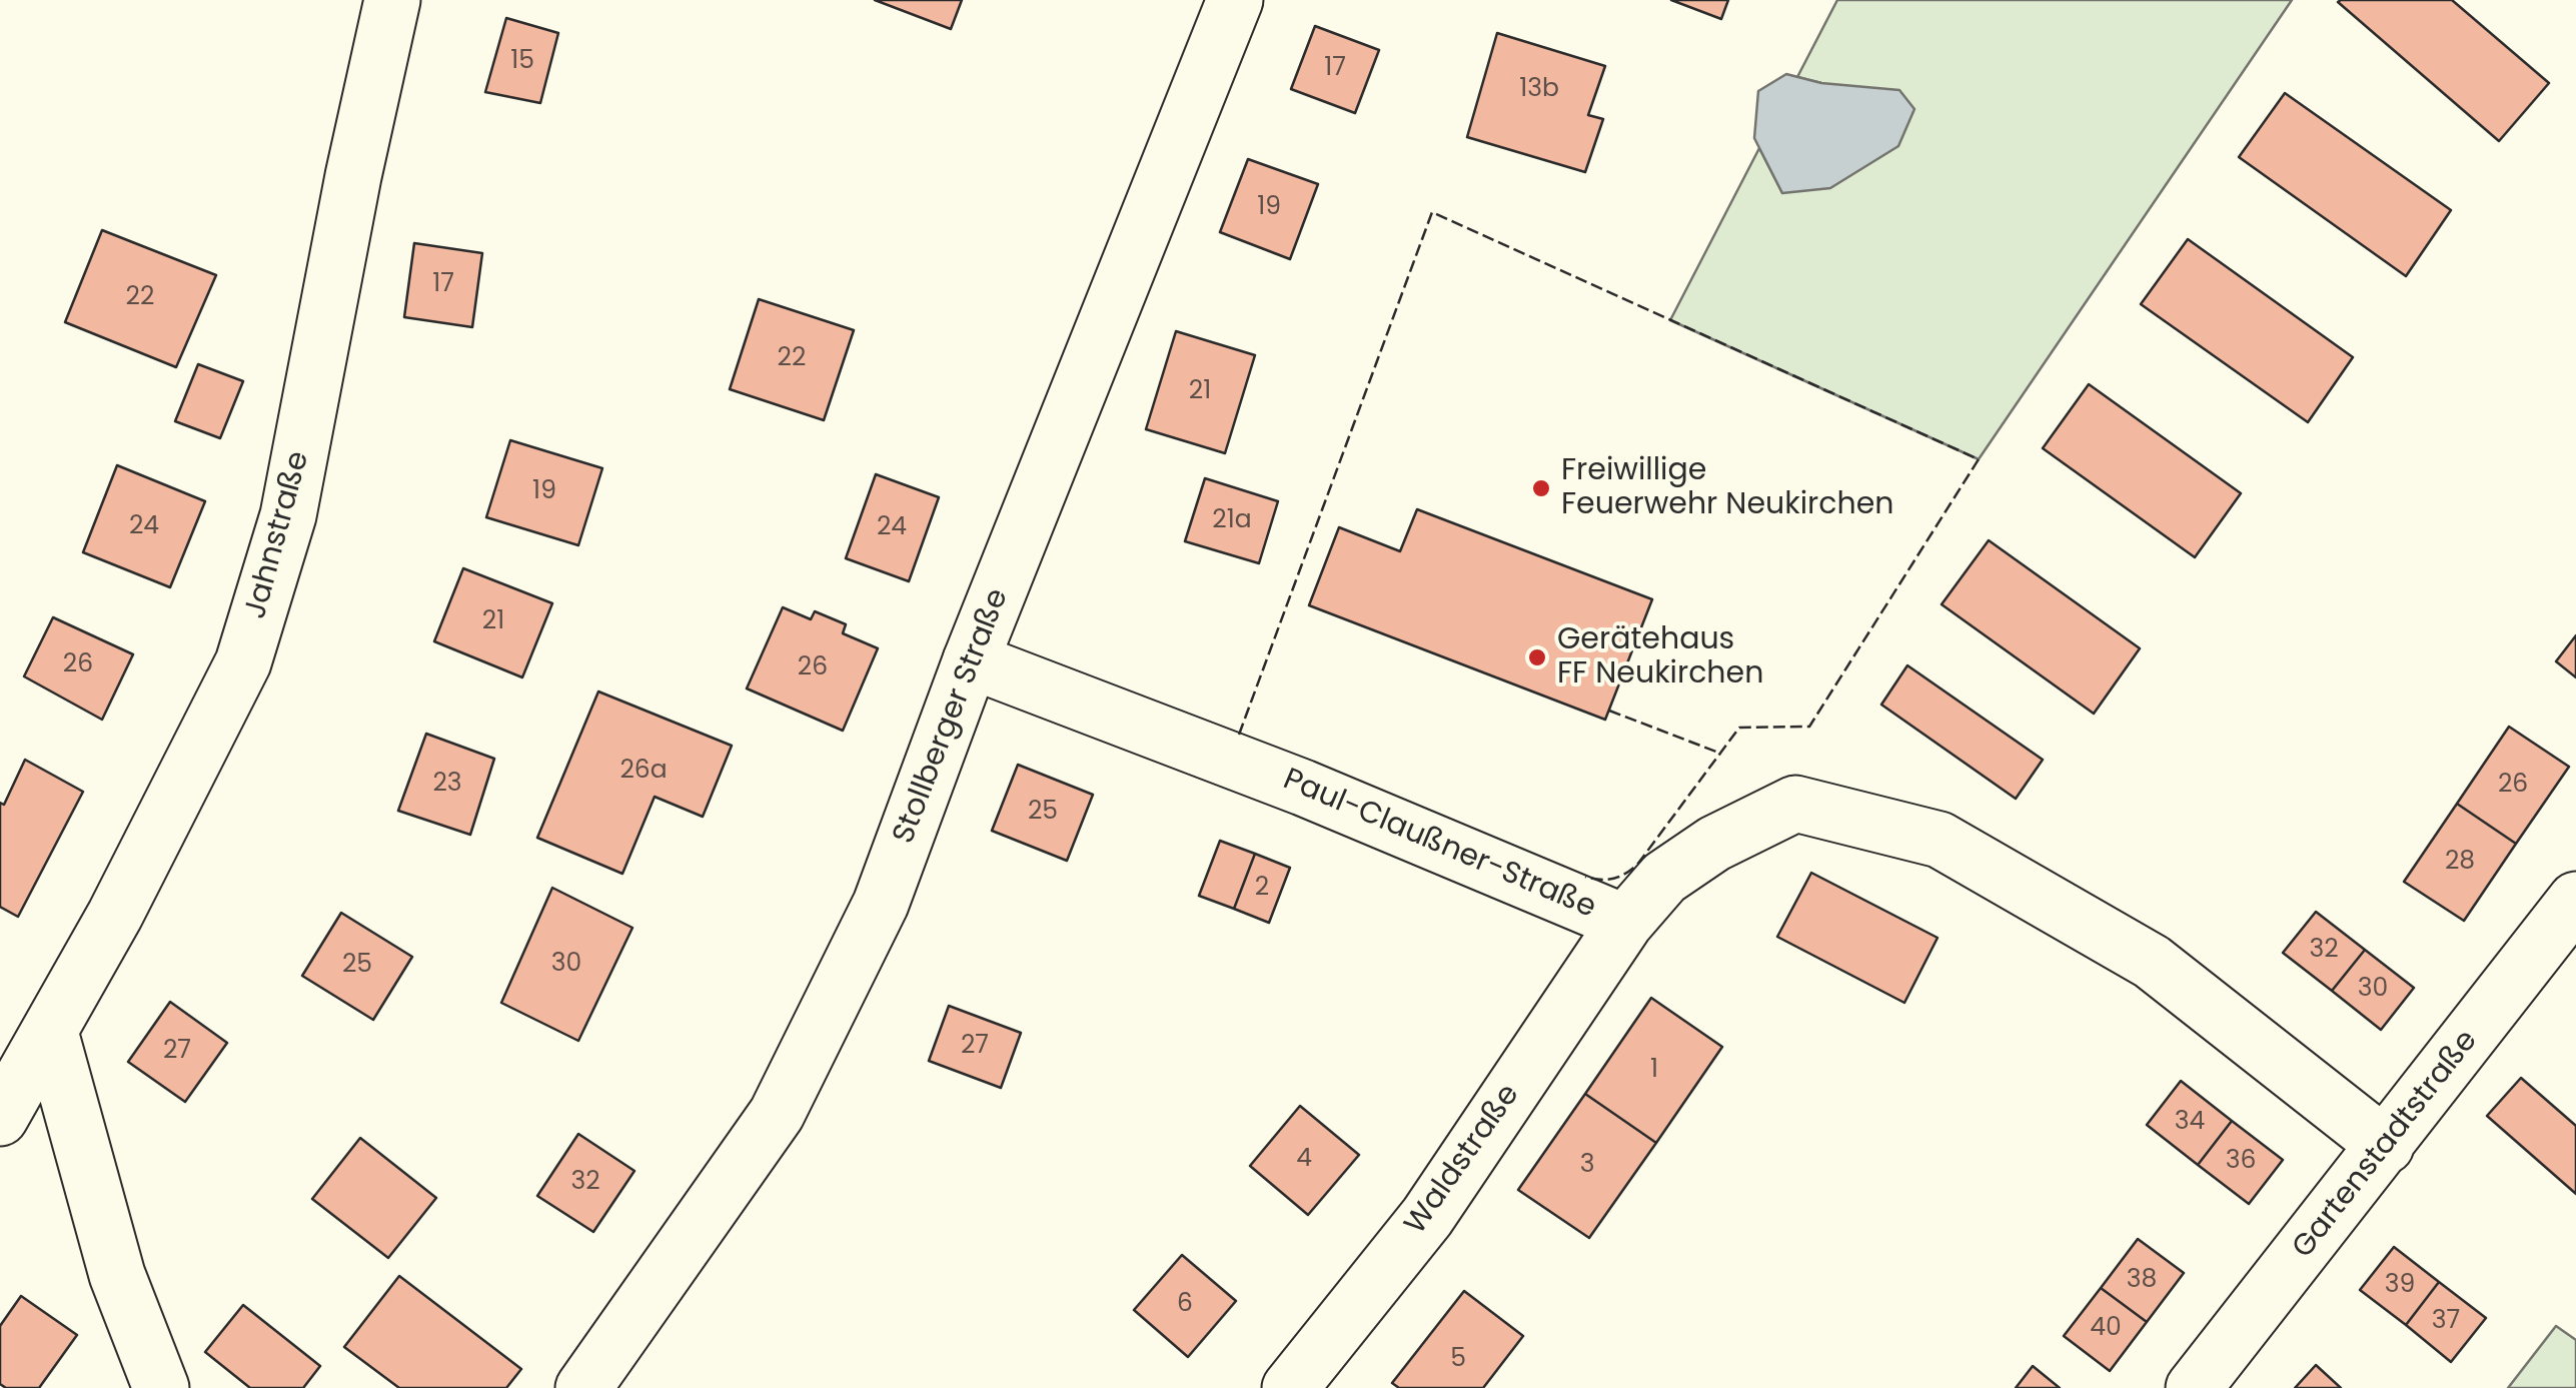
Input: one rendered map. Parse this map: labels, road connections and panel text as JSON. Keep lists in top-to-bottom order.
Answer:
{
  "streets": {
    "street": [
      "Jahnstraße",
      "Stollberger Straße",
      "Paul-Claußner-Straße",
      "Gartenstadtstraße",
      "Waldstraße"
    ]
  },
  "crossings": [
    ["Stollberger Straße", "Paul-Claußner-Straße"],
    ["Paul-Claußner-Straße", "Gartenstadtstraße"],
    ["Paul-Claußner-Straße", "Waldstraße"]
  ],
  "places": ["Freiwillige Feuerwehr Neukirchen", "Gerätehaus FF Neukirchen"],
  "house_numbers": [
    "15",
    "17",
    "13b",
    "19",
    "17",
    "22",
    "22",
    "21",
    "19",
    "21a",
    "24",
    "24",
    "21",
    "26",
    "26",
    "26a",
    "23",
    "26",
    "25",
    "28",
    "2",
    "32",
    "30",
    "25",
    "30",
    "27",
    "27",
    "1",
    "34",
    "4",
    "36",
    "3",
    "32",
    "38",
    "39",
    "6",
    "37",
    "40",
    "5"
  ]
}
